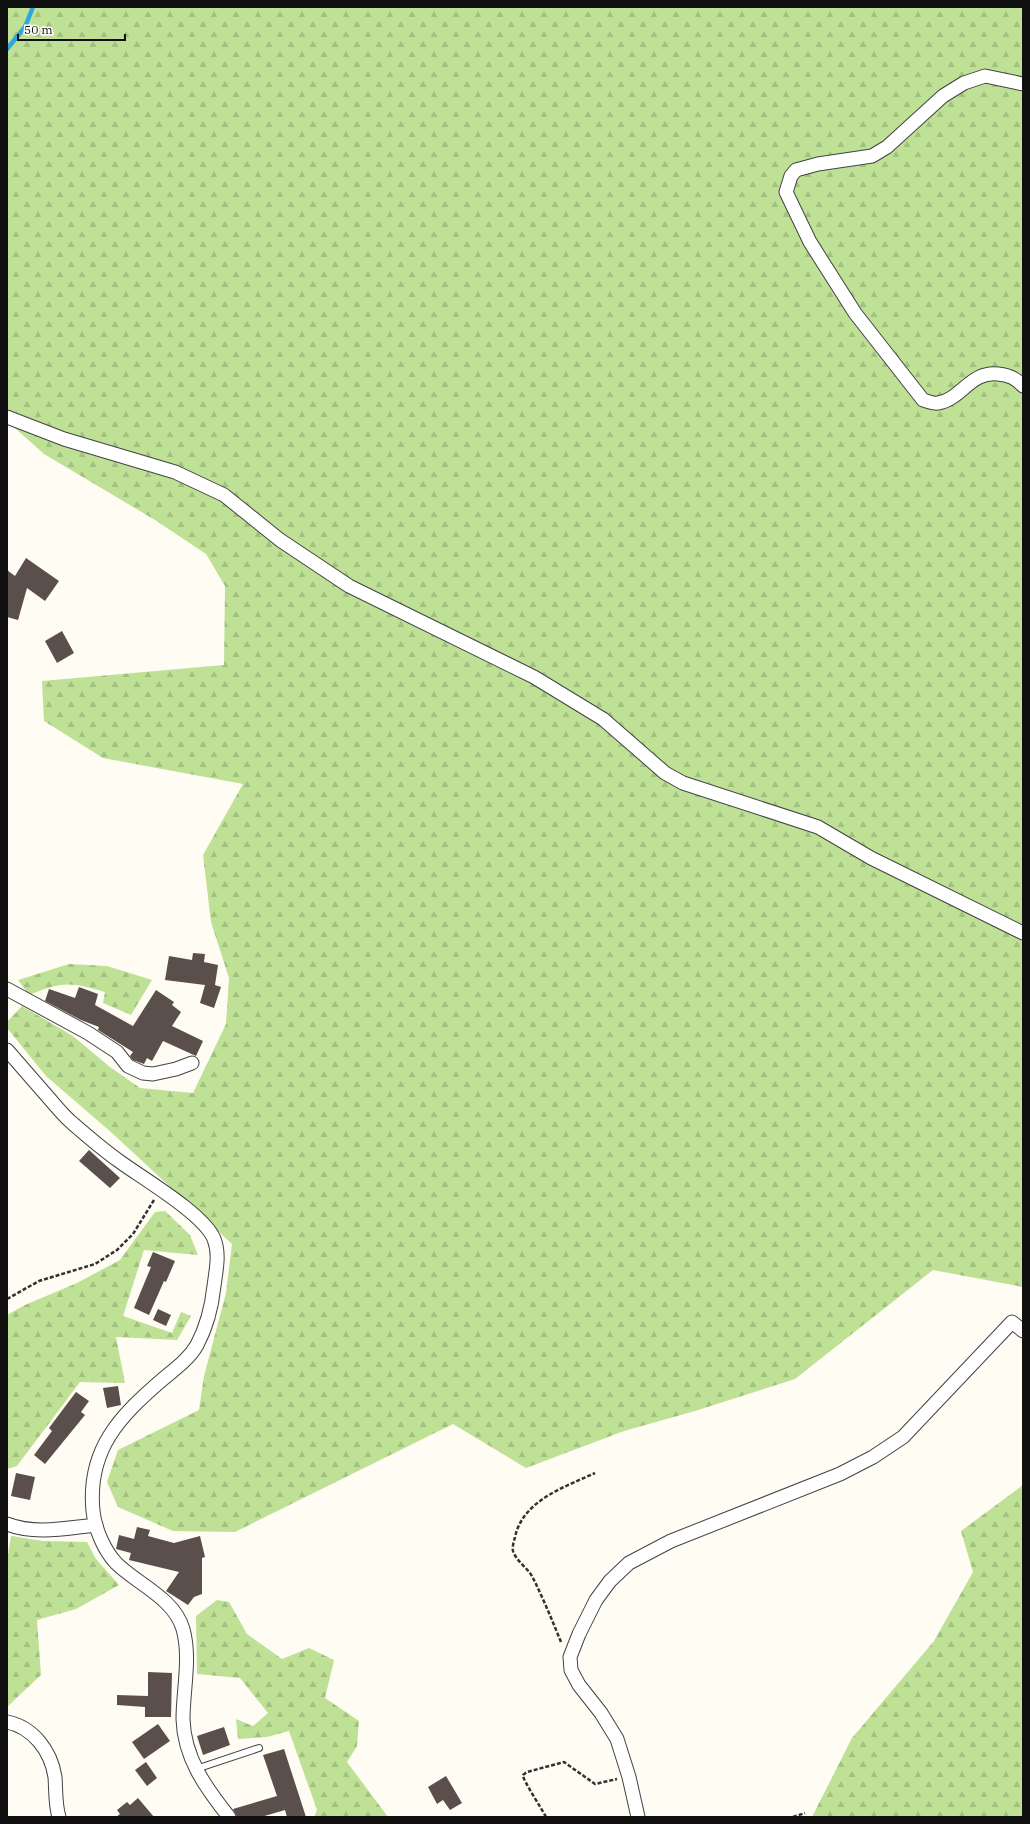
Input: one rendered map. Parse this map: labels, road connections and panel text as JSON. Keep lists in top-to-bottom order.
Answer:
{
  "scale_bar": "50 m"
}
